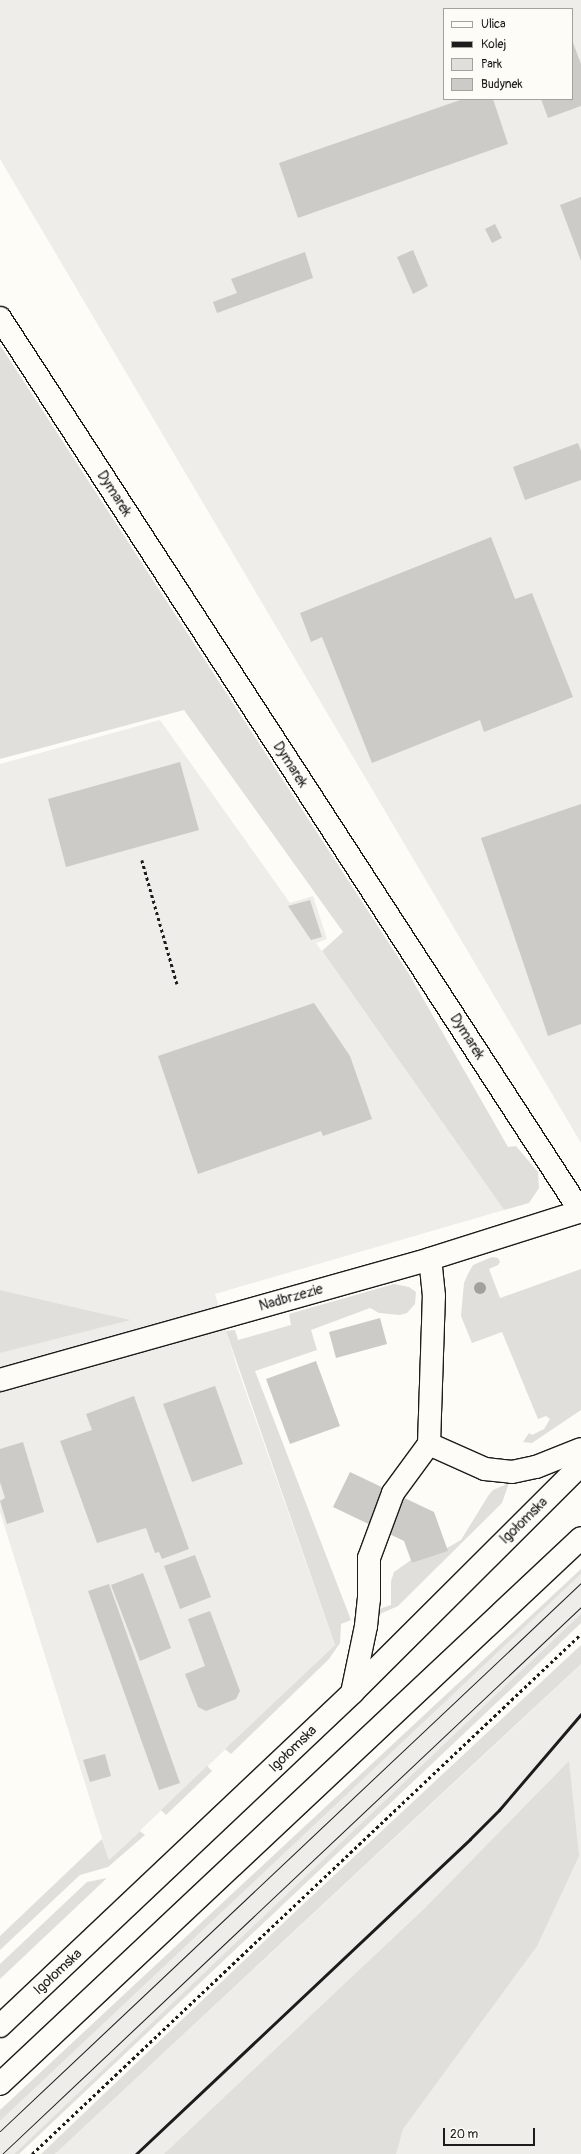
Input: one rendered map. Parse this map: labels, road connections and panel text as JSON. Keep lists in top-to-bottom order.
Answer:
{
  "streets": {
    "street": ["Dymarek", "Nadbrzezie", "Igołomska"]
  },
  "crossings": [
    ["Dymarek", "Nadbrzezie"]
  ],
  "legend": [
    "Ulica",
    "Kolej",
    "Park",
    "Budynek"
  ],
  "scale_bar": "20 m"
}
